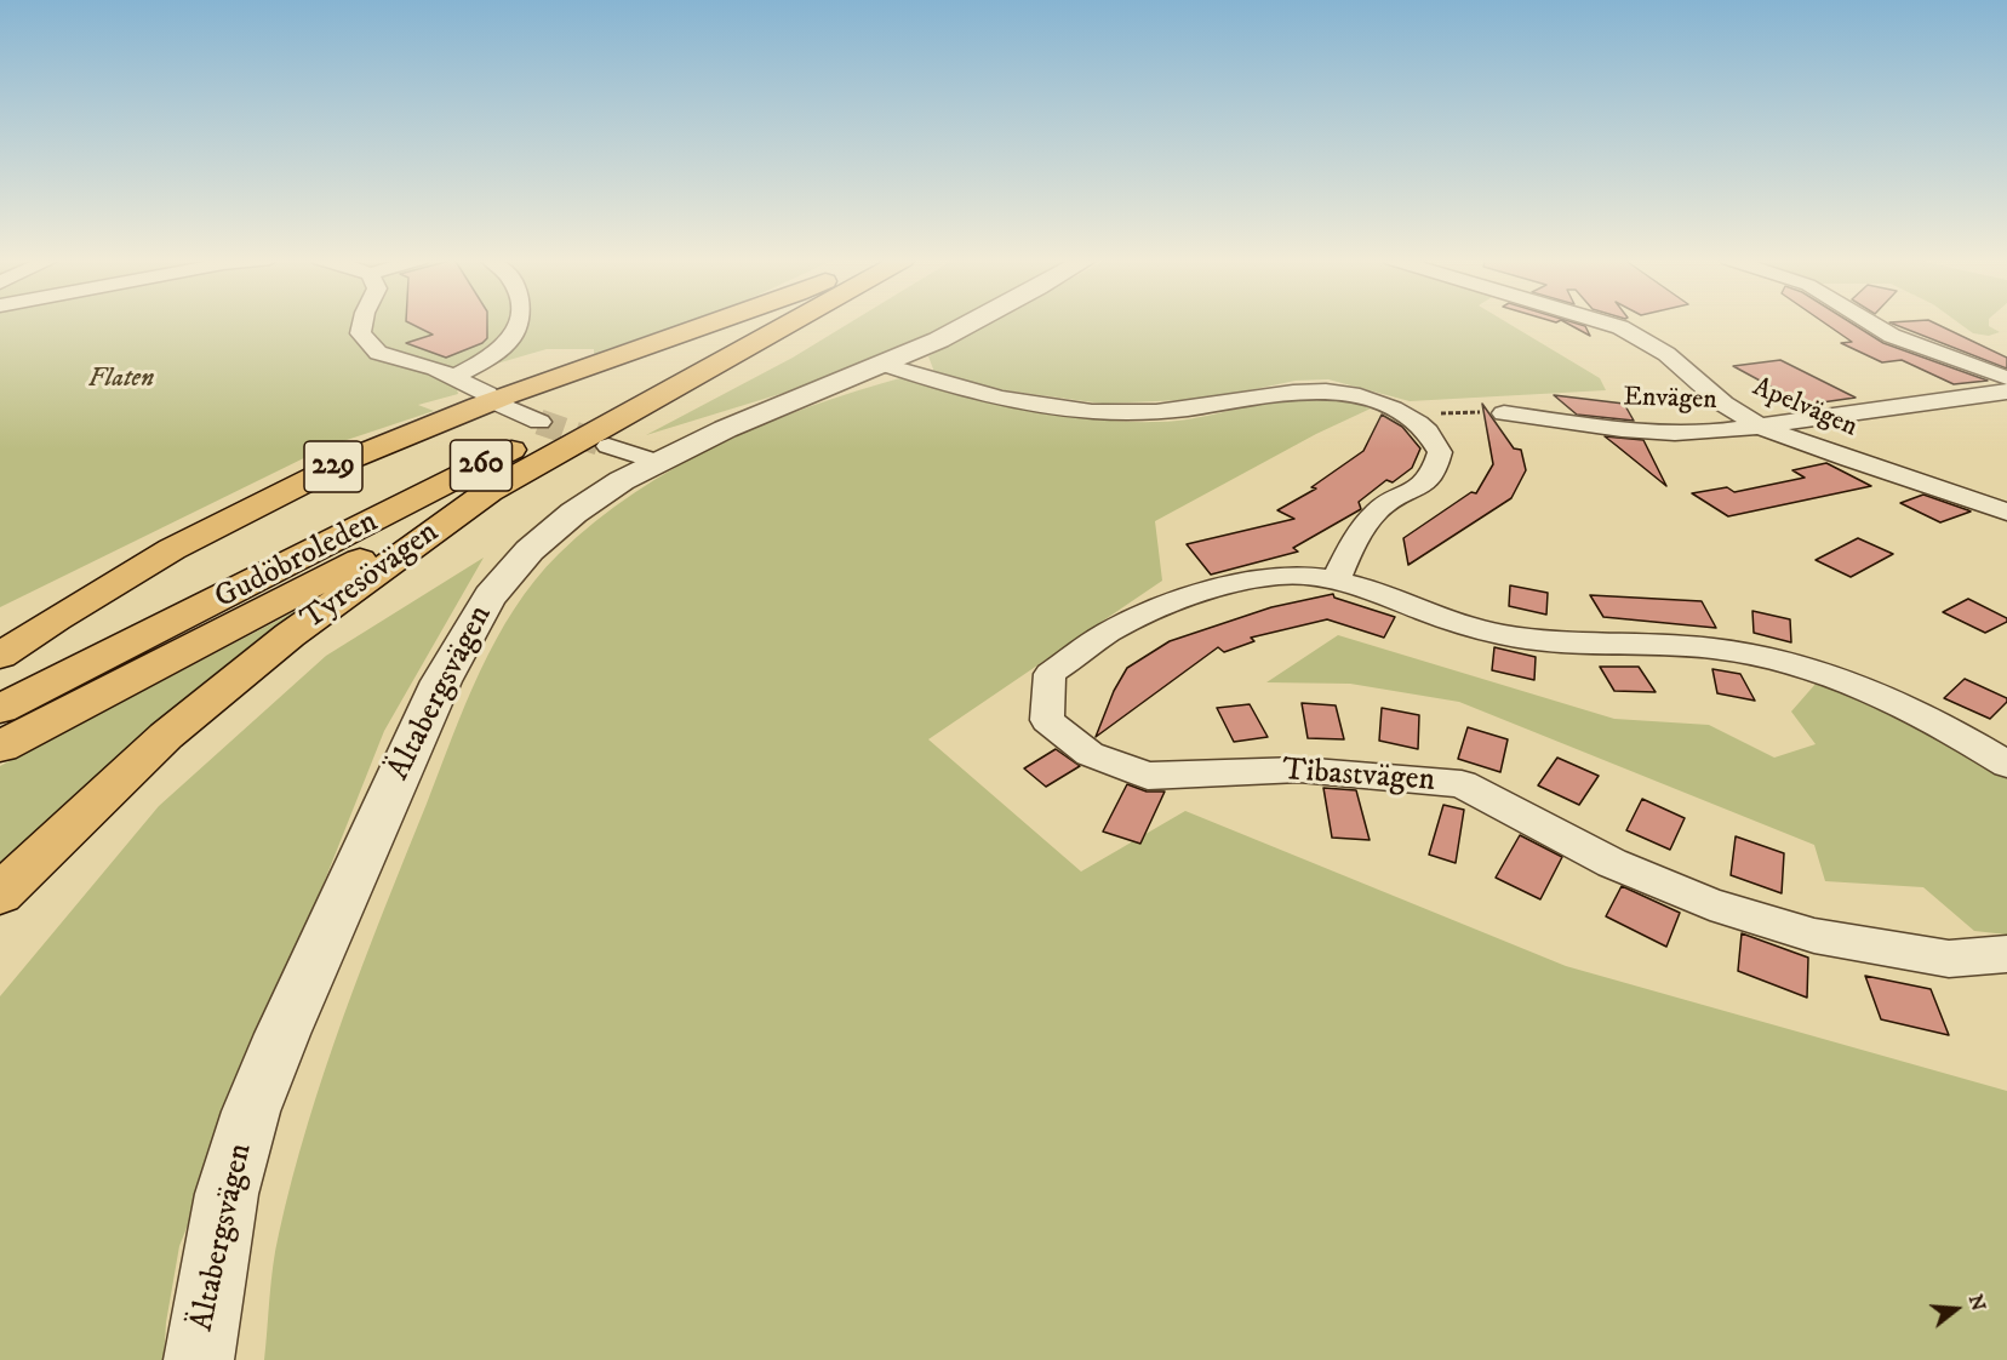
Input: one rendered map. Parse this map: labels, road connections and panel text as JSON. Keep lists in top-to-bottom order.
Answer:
{
  "streets": {
    "highway": [
      "260",
      "229",
      "Gudöbroleden",
      "Tyresövägen"
    ],
    "street": [
      "Envägen",
      "Apelvägen",
      "Ältabergsvägen",
      "Tibastvägen"
    ]
  },
  "crossings": [
    ["Envägen", "Apelvägen"],
    ["Gudöbroleden", "Tyresövägen"]
  ],
  "parks": ["Flaten"],
  "north": "right"
}
